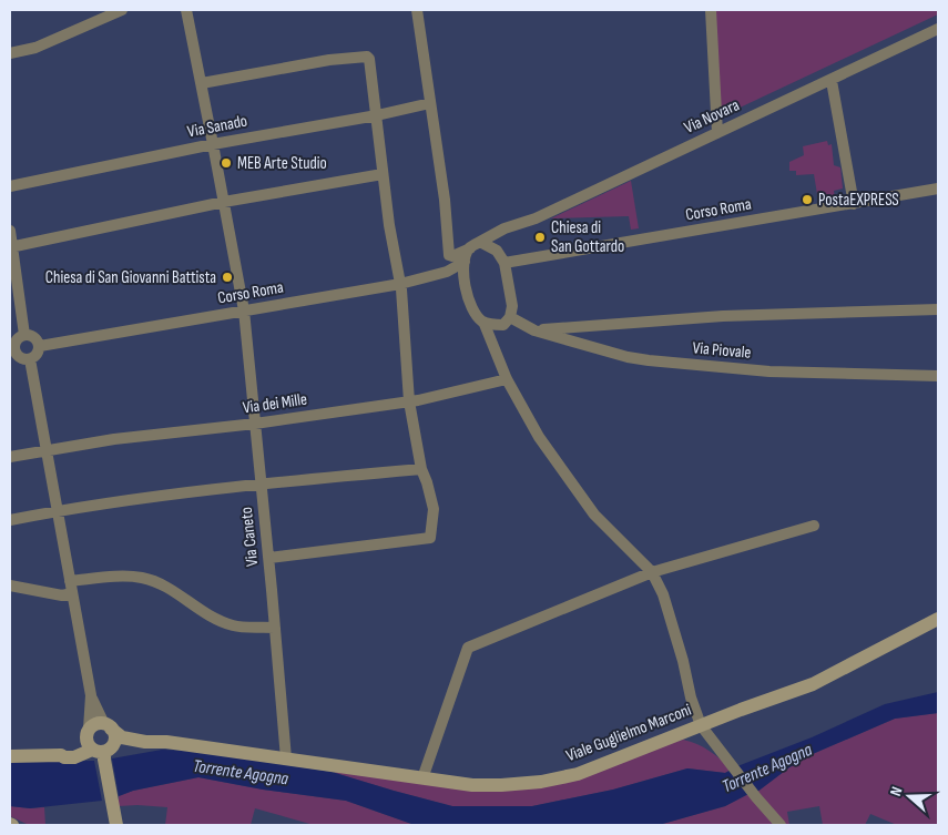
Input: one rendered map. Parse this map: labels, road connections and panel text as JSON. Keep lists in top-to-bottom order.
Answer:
{
  "streets": {
    "main road": ["Viale Guglielmo Marconi"],
    "street": [
      "Via Novara",
      "Via Sanado",
      "Corso Roma",
      "Via Piovale",
      "Via dei Mille",
      "Via Caneto"
    ]
  },
  "crossings": [
    ["Via Sanado", "Via Caneto"],
    ["Corso Roma", "Via Caneto"],
    ["Via dei Mille", "Via Caneto"],
    ["Via Caneto", "Viale Guglielmo Marconi"]
  ],
  "water": ["Torrente Agogna"],
  "places": [
    "MEB Arte Studio",
    "PostaEXPRESS",
    "Chiesa di San Gottardo",
    "Chiesa di San Giovanni Battista"
  ],
  "north": "left"
}
